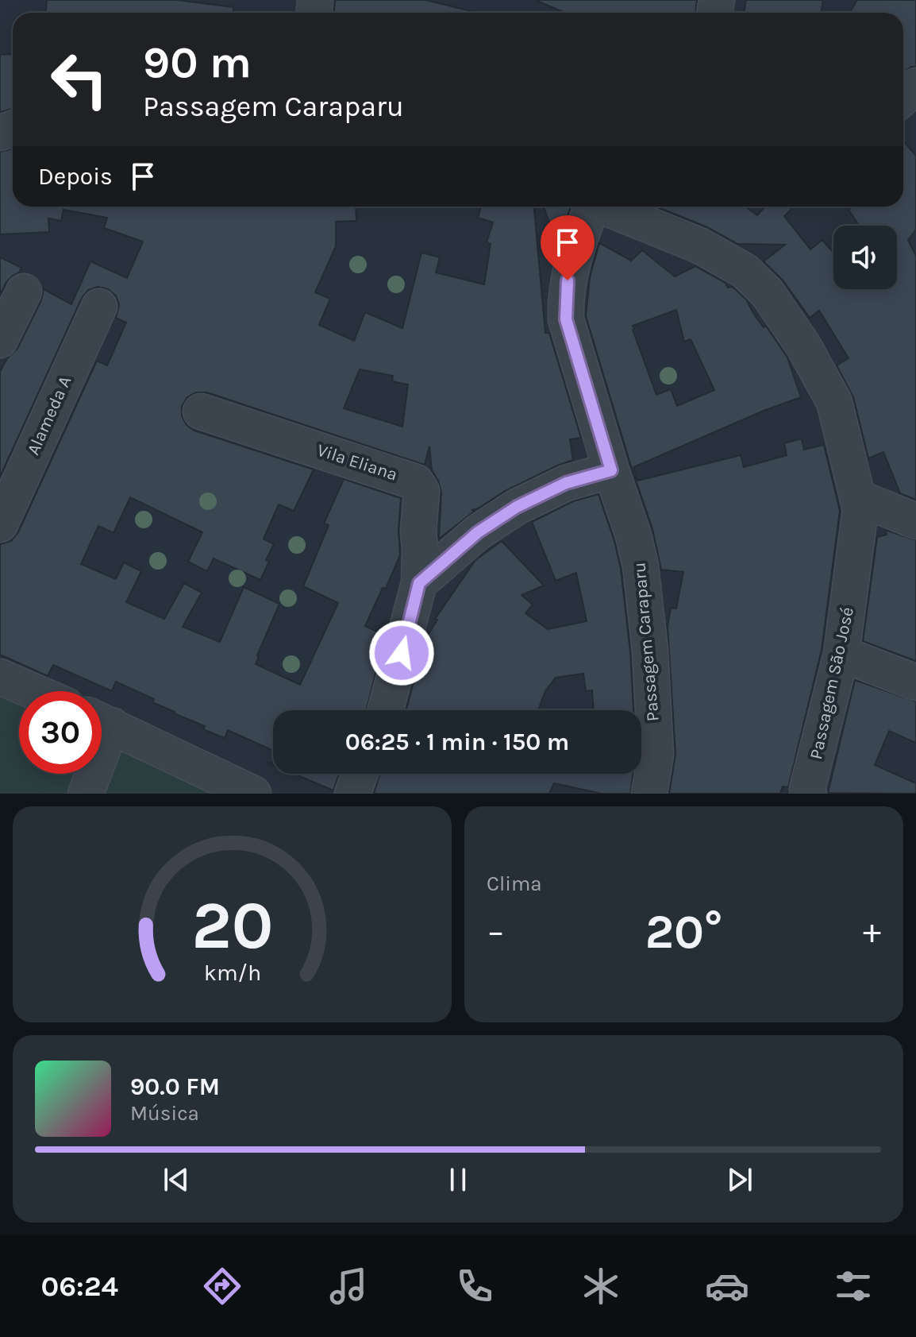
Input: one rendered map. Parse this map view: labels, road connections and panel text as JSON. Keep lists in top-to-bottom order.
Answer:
{
  "streets": {
    "street": [
      "Alameda A",
      "Vila Eliana",
      "Passagem Caraparu",
      "Passagem São José"
    ]
  },
  "page": {
    "turn": ["90 m", "Passagem Caraparu"],
    "then": "Depois",
    "limit": "30",
    "trip": "06:25 · 1 min · 150 m",
    "tile": "Clima",
    "heat": ["−", "20°", "+"],
    "song": ["90.0 FM", "Música"],
    "tabs": "06:24",
    "gauge": ["20", "km/h"]
  }
}
